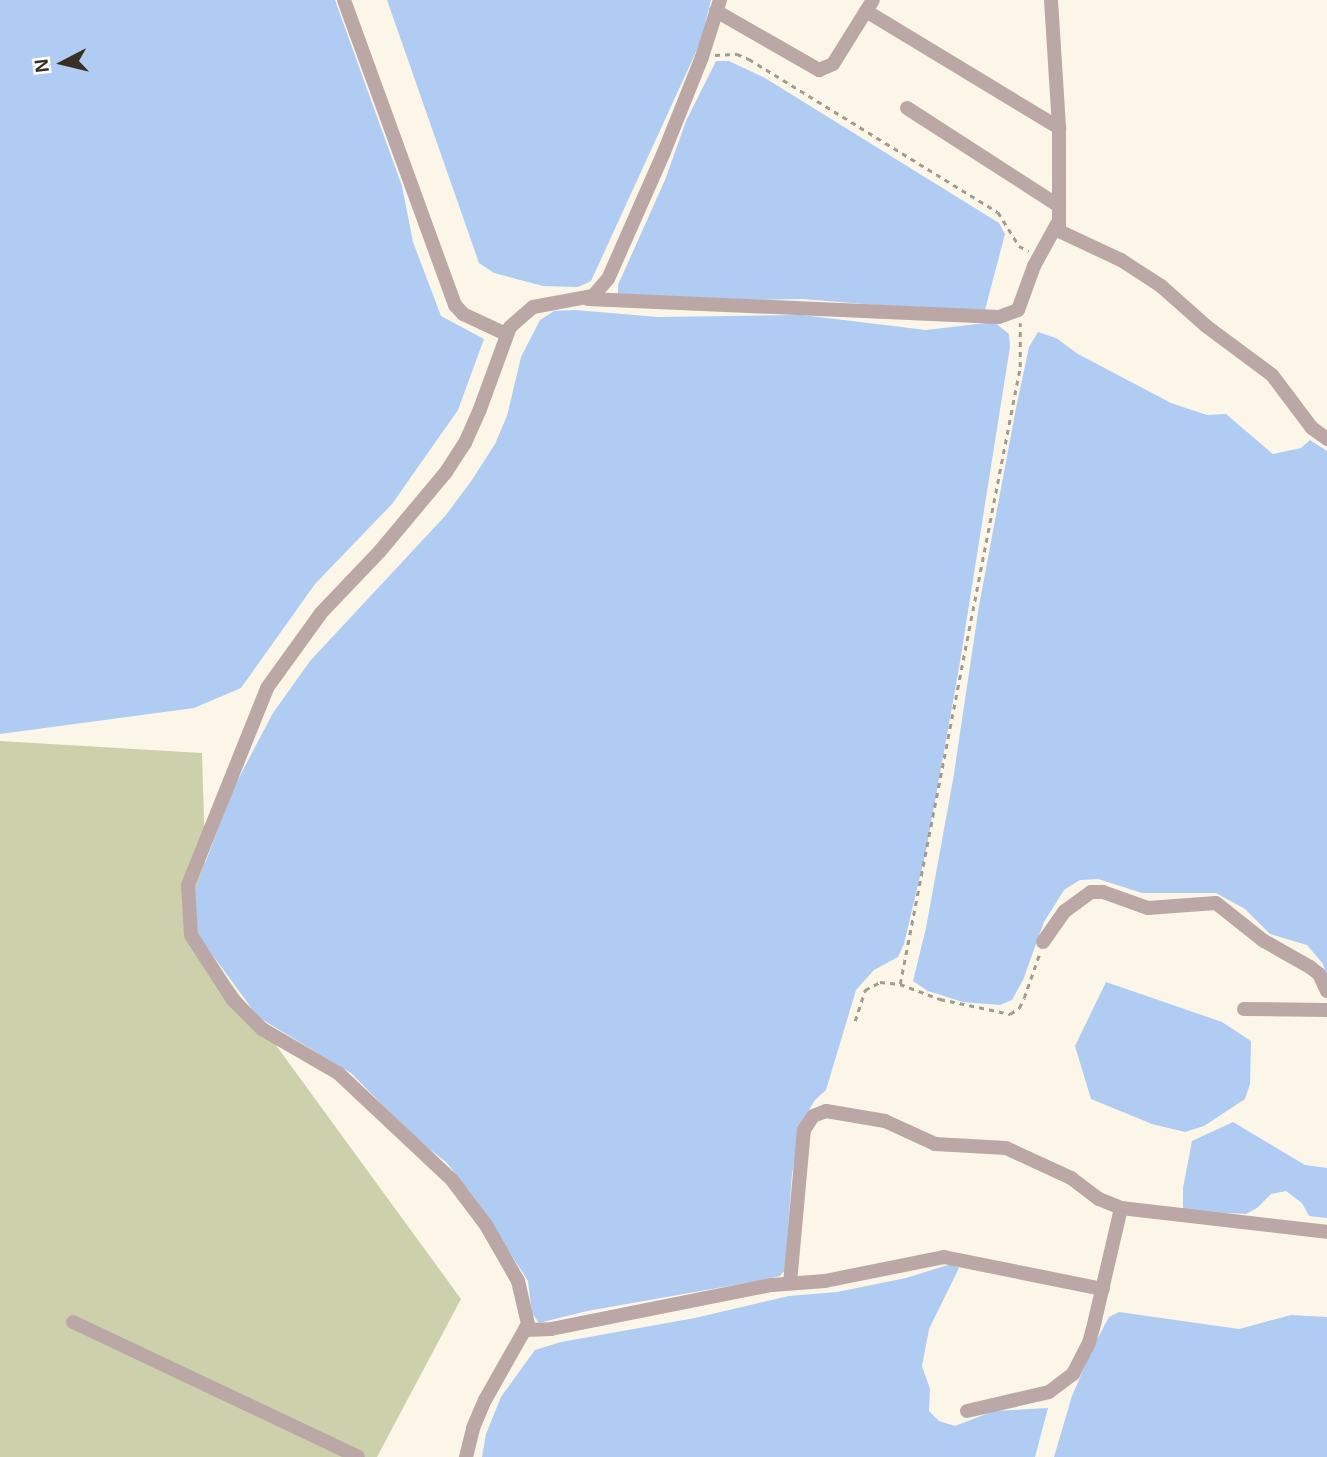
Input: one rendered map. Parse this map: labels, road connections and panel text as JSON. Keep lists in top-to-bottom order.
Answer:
{
  "north": "left"
}
